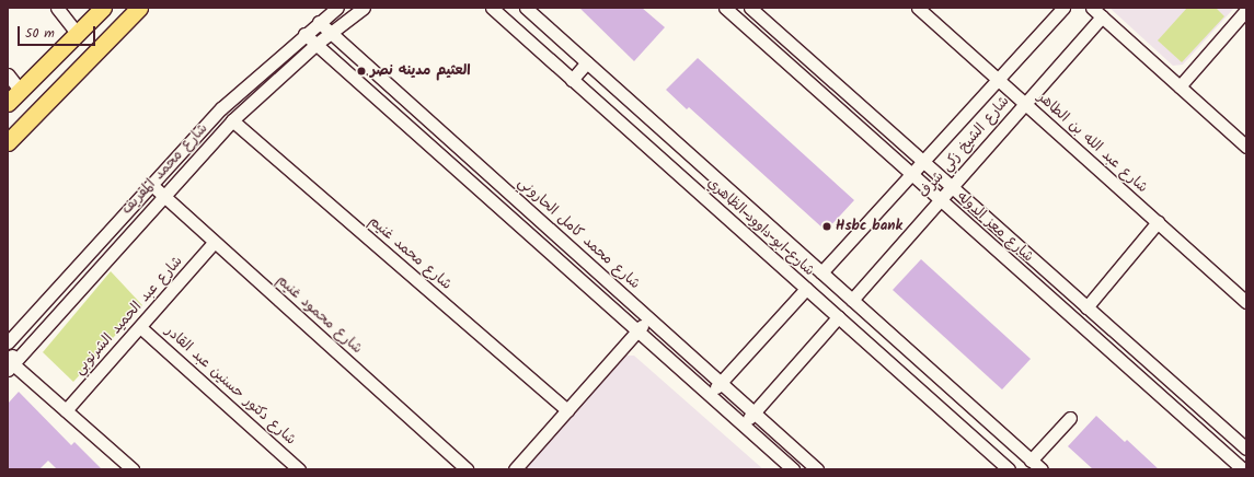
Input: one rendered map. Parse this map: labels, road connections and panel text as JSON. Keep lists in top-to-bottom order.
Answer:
{
  "streets": {
    "street": [
      "شارع عبد الله بن الطاهر",
      "شارع الشيخ زكي شرف",
      "شارع محمد المقريف",
      "شارع ابو داوود الظاهري",
      "شارع معز الدوله",
      "شارع محمد كامل الحاروني",
      "شارع محمد غنيم",
      "شارع محمود غنيم",
      "شارع عبد الحميد الشرنوبي",
      "شارع دكتور حسنين عبد القادر"
    ]
  },
  "crossings": [
    ["شارع عبد الله بن الطاهر", "شارع الشيخ زكي شرف"],
    ["شارع الشيخ زكي شرف", "شارع ابو داوود الظاهري"],
    ["شارع الشيخ زكي شرف", "شارع معز الدوله"],
    ["شارع محمد المقريف", "شارع محمد كامل الحاروني"],
    ["شارع محمد المقريف", "شارع محمد غنيم"],
    ["شارع محمد المقريف", "شارع محمود غنيم"],
    ["شارع محمود غنيم", "شارع عبد الحميد الشرنوبي"],
    ["شارع عبد الحميد الشرنوبي", "شارع دكتور حسنين عبد القادر"]
  ],
  "places": ["العثيم مدينه نصر", "Hsbc bank"],
  "scale_bar": "50 m"
}
